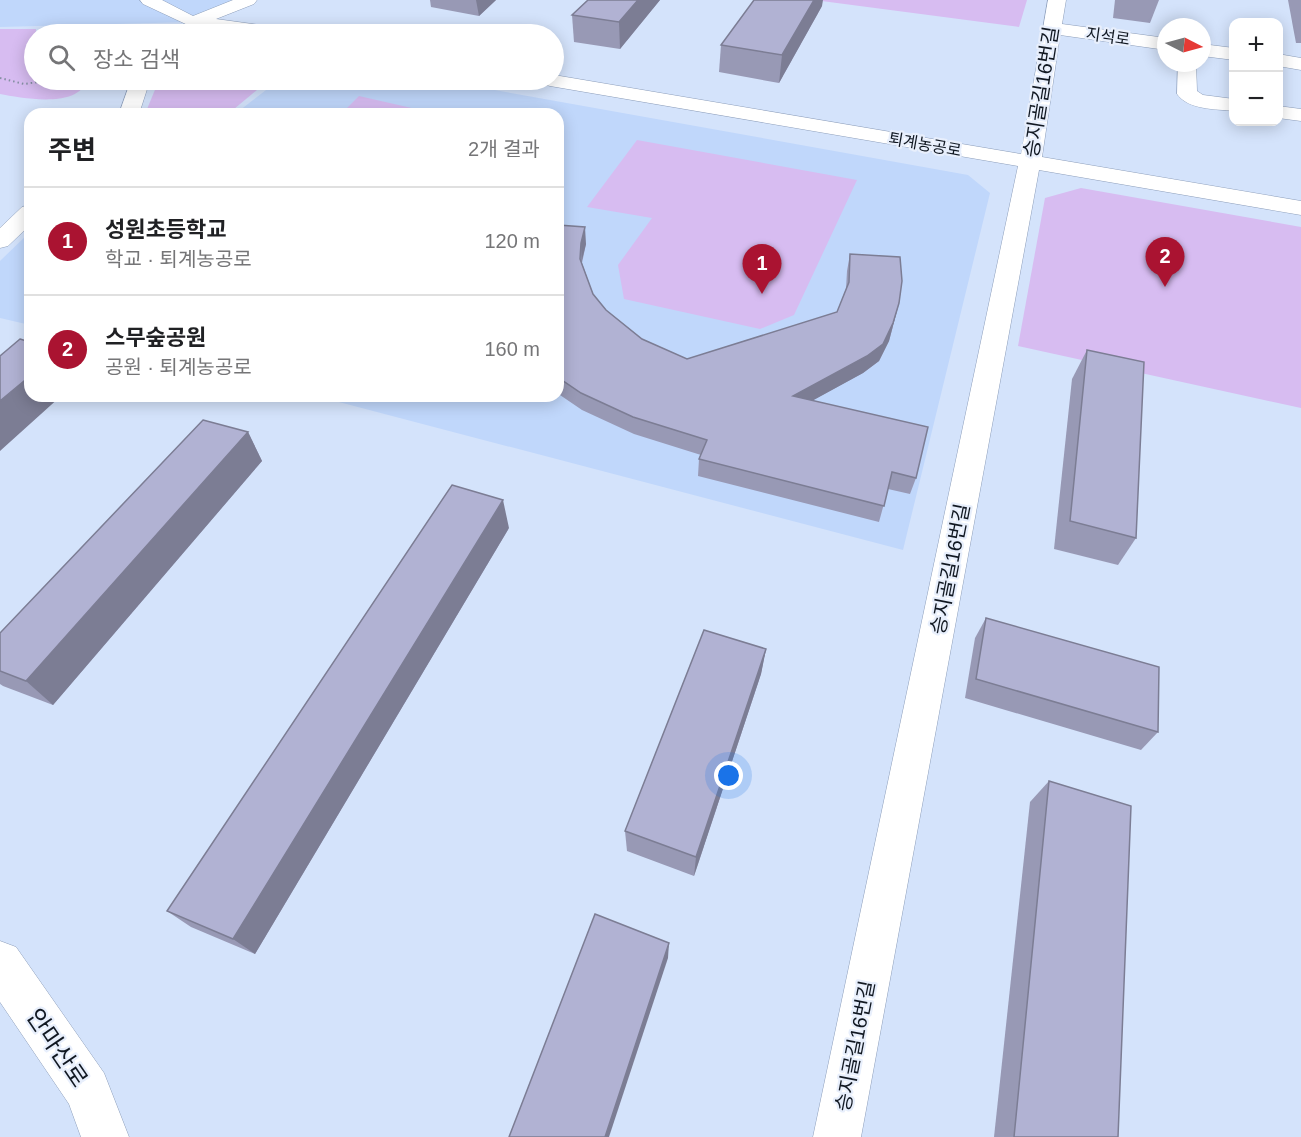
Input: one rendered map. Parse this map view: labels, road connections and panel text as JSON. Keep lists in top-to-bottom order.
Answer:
{
  "streets": {
    "street": [
      "지석로",
      "승지골길16번길",
      "퇴계농공로",
      "안마산로"
    ]
  },
  "crossings": [
    ["지석로", "승지골길16번길"],
    ["승지골길16번길", "퇴계농공로"]
  ],
  "north": "right",
  "page": {
    "map_buttons": ["+", "−"],
    "search": "장소 검색",
    "heading": ["주변", "2개 결과"],
    "list": [
      {
        "mark": "1",
        "name": "성원초등학교",
        "note": "학교 · 퇴계농공로",
        "value": "120 m"
      },
      {
        "mark": "2",
        "name": "스무숲공원",
        "note": "공원 · 퇴계농공로",
        "value": "160 m"
      }
    ],
    "pins": ["2", "1"]
  }
}
